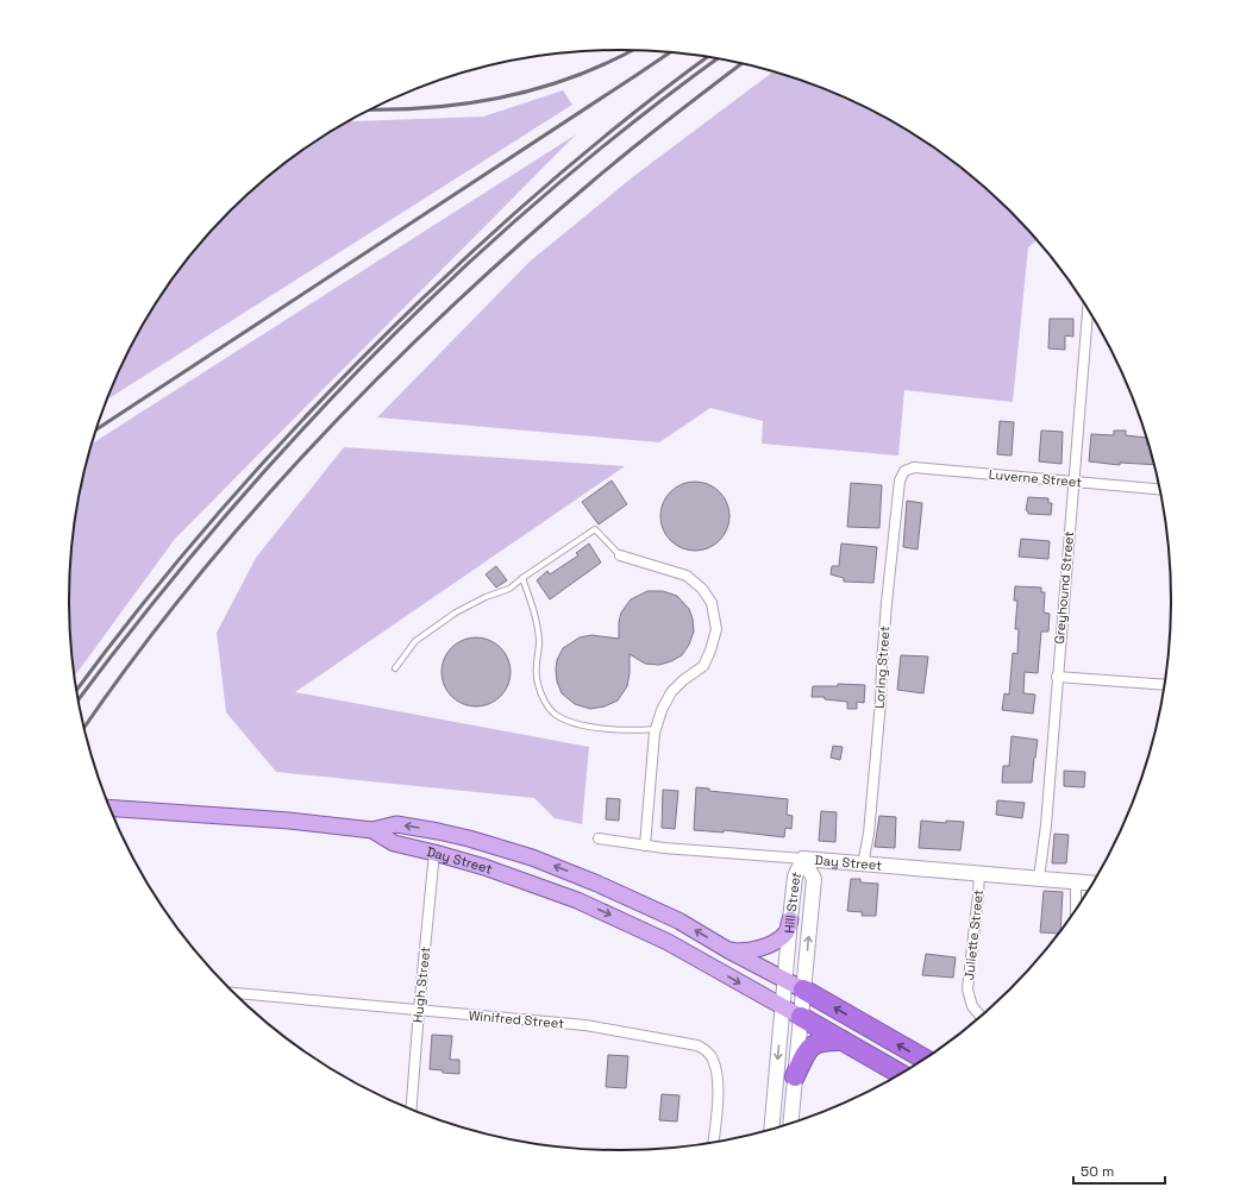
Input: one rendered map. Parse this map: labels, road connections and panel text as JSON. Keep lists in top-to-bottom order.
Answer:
{
  "streets": {
    "main road": ["Day Street"],
    "street": [
      "Luverne Street",
      "Greyhound Street",
      "Loring Street",
      "Hill Street",
      "Juliette Street",
      "Hugh Street",
      "Winifred Street"
    ]
  },
  "crossings": [
    ["Luverne Street", "Greyhound Street"],
    ["Luverne Street", "Loring Street"],
    ["Greyhound Street", "Day Street"],
    ["Loring Street", "Day Street"],
    ["Day Street", "Hill Street"],
    ["Day Street", "Juliette Street"],
    ["Day Street", "Hugh Street"],
    ["Hugh Street", "Winifred Street"]
  ],
  "scale_bar": "50 m"
}
